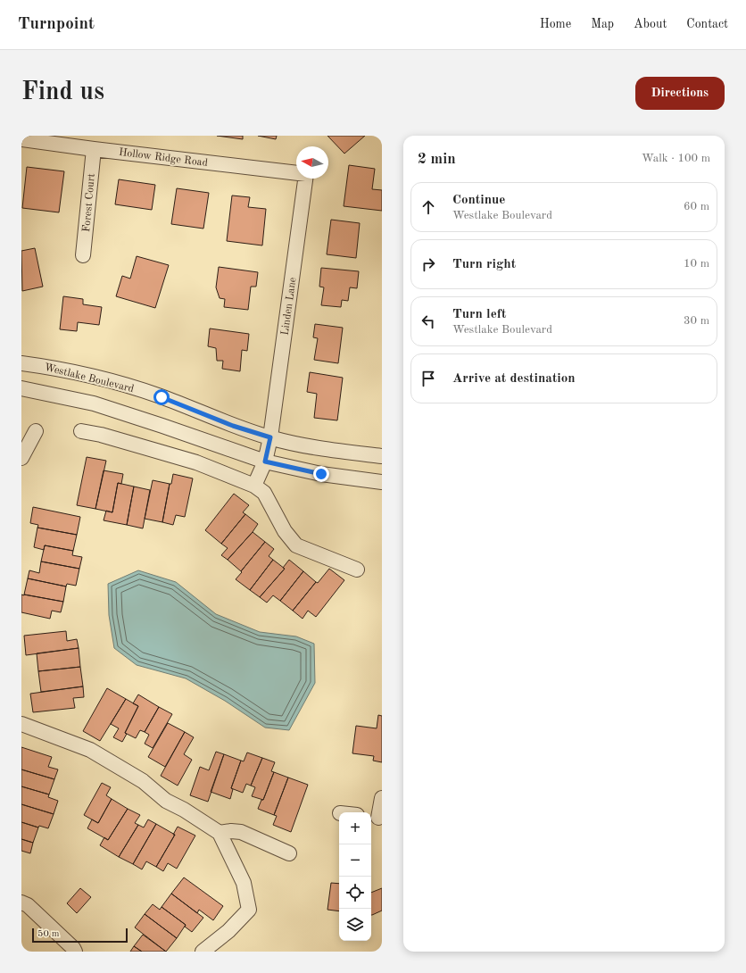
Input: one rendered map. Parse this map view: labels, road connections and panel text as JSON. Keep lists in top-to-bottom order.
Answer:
{
  "streets": {
    "street": [
      "Hollow Ridge Road",
      "Forest Court",
      "Linden Lane",
      "Westlake Boulevard"
    ]
  },
  "crossings": [
    ["Hollow Ridge Road", "Forest Court"],
    ["Linden Lane", "Westlake Boulevard"]
  ],
  "scale_bar": "50 m",
  "north": "left",
  "page": {
    "header": "Turnpoint",
    "nav": [
      "Home",
      "Map",
      "About",
      "Contact"
    ],
    "buttons": "Directions",
    "title": "Find us",
    "heading": ["2 min", "Walk · 100 m"],
    "list": [
      ["Continue", "Westlake Boulevard", "60 m"],
      ["Turn right", "10 m"],
      ["Turn left", "Westlake Boulevard", "30 m"],
      "Arrive at destination"
    ],
    "map_buttons": ["+", "−"],
    "scale": "50 m"
  }
}
